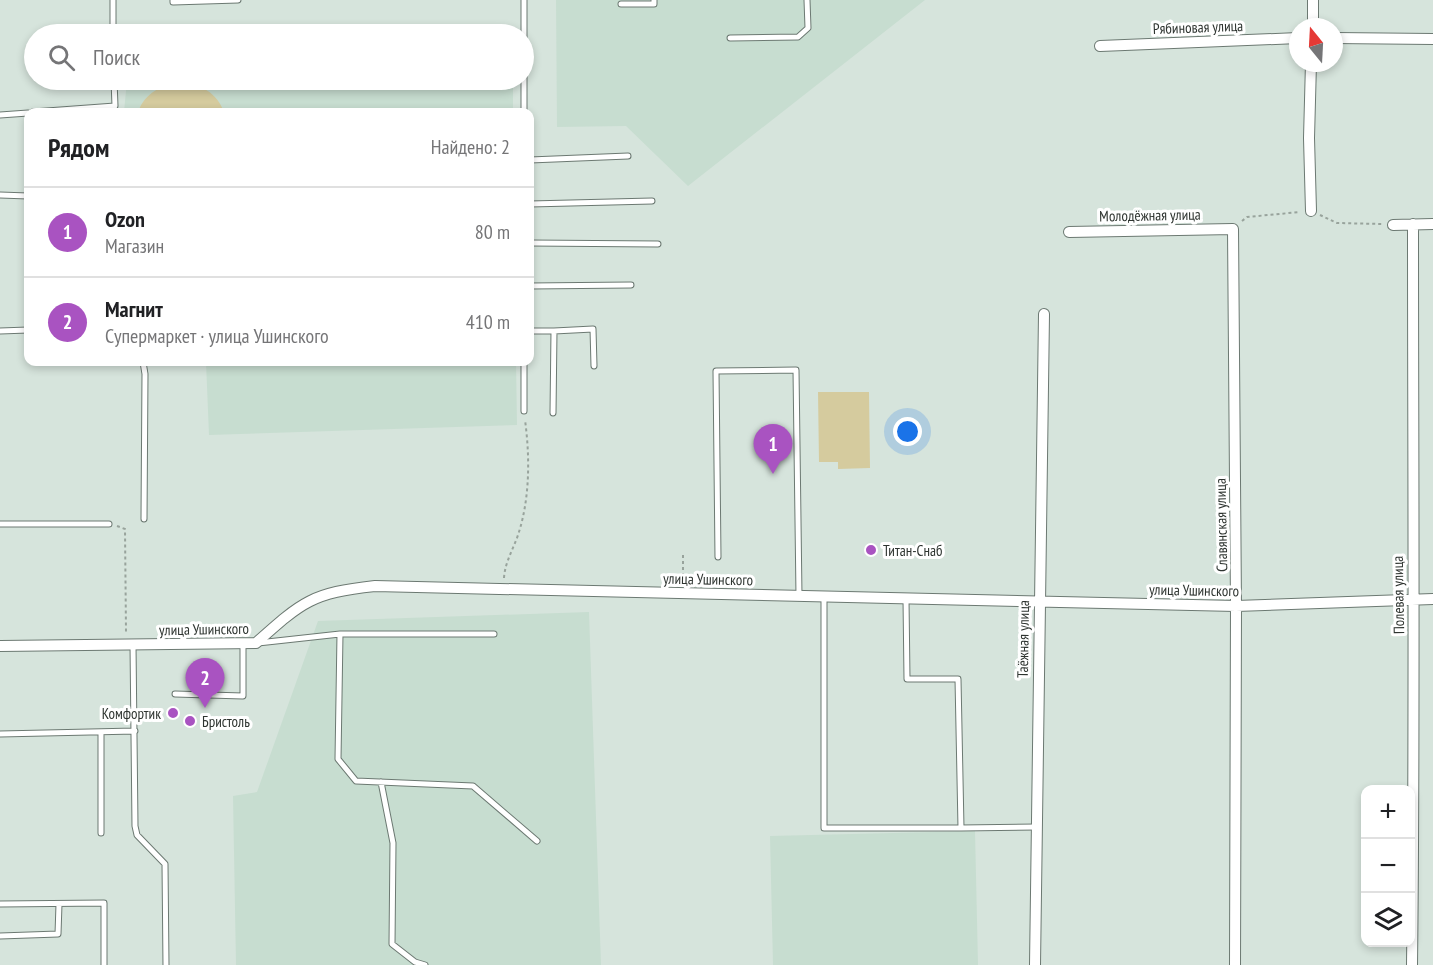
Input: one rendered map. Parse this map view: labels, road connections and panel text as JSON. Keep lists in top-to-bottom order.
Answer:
{
  "streets": {
    "street": [
      "Рябиновая улица",
      "Молодёжная улица",
      "Славянская улица",
      "улица Ушинского",
      "Полевая улица",
      "Таёжная улица"
    ]
  },
  "crossings": [
    ["Молодёжная улица", "Славянская улица"],
    ["Славянская улица", "улица Ушинского"],
    ["улица Ушинского", "Полевая улица"],
    ["улица Ушинского", "Таёжная улица"]
  ],
  "places": ["Титан-Снаб", "Комфортик", "Бристоль"],
  "north": "top",
  "page": {
    "search": "Поиск",
    "heading": ["Рядом", "Найдено: 2"],
    "list": [
      {
        "mark": "1",
        "name": "Ozon",
        "note": "Магазин",
        "value": "80 m"
      },
      {
        "mark": "2",
        "name": "Магнит",
        "note": "Супермаркет · улица Ушинского",
        "value": "410 m"
      }
    ],
    "pins": ["1", "2"],
    "map_buttons": ["+", "−"]
  }
}
